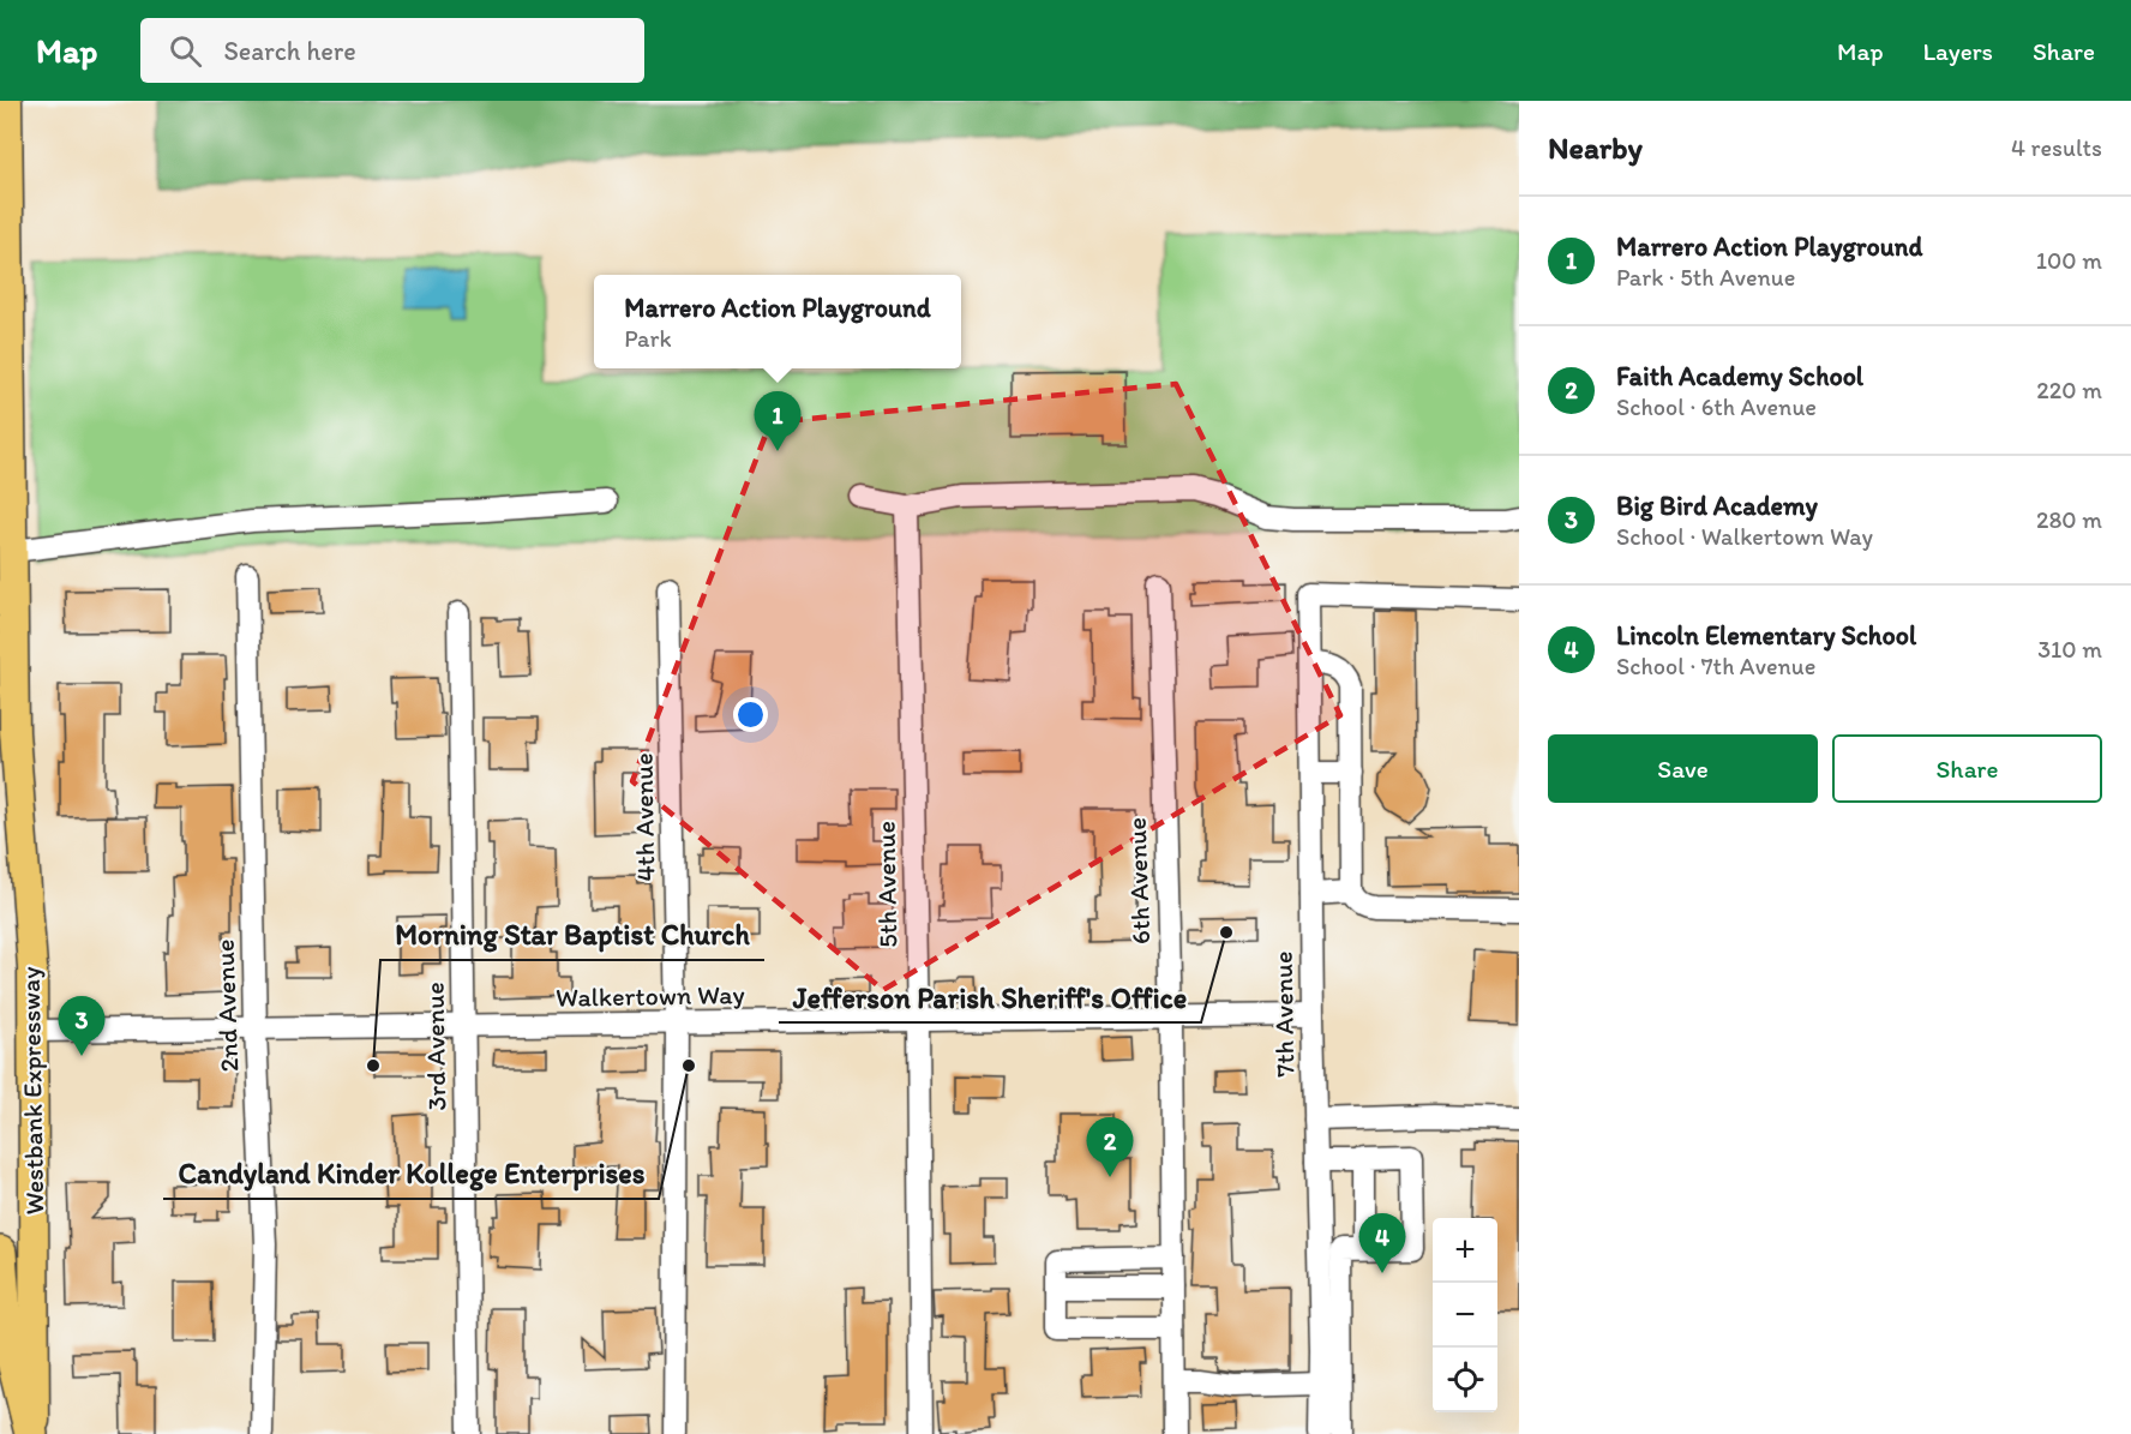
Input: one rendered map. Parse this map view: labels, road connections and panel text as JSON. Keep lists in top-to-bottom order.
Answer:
{
  "streets": {
    "main road": ["Westbank Expressway"],
    "street": [
      "4th Avenue",
      "6th Avenue",
      "5th Avenue",
      "Walkertown Way",
      "2nd Avenue",
      "7th Avenue",
      "3rd Avenue"
    ]
  },
  "crossings": [
    ["4th Avenue", "Walkertown Way"],
    ["6th Avenue", "Walkertown Way"],
    ["5th Avenue", "Walkertown Way"],
    ["Walkertown Way", "2nd Avenue"],
    ["Walkertown Way", "7th Avenue"],
    ["Walkertown Way", "3rd Avenue"],
    ["Walkertown Way", "Westbank Expressway"]
  ],
  "places": ["Jefferson Parish Sheriff's Office", "Morning Star Baptist Church", "Candyland Kinder Kollege Enterprises"],
  "page": {
    "header": "Map",
    "search": "Search here",
    "nav": ["Map", "Layers", "Share"],
    "heading": ["Nearby", "4 results"],
    "list": [
      {
        "mark": "1",
        "name": "Marrero Action Playground",
        "note": "Park · 5th Avenue",
        "value": "100 m"
      },
      {
        "mark": "2",
        "name": "Faith Academy School",
        "note": "School · 6th Avenue",
        "value": "220 m"
      },
      {
        "mark": "3",
        "name": "Big Bird Academy",
        "note": "School · Walkertown Way",
        "value": "280 m"
      },
      {
        "mark": "4",
        "name": "Lincoln Elementary School",
        "note": "School · 7th Avenue",
        "value": "310 m"
      }
    ],
    "popup": ["Marrero Action Playground", "Park"],
    "pins": [
      "1",
      "3",
      "2",
      "4"
    ],
    "buttons": ["Save", "Share"],
    "map_buttons": ["+", "−"]
  }
}
